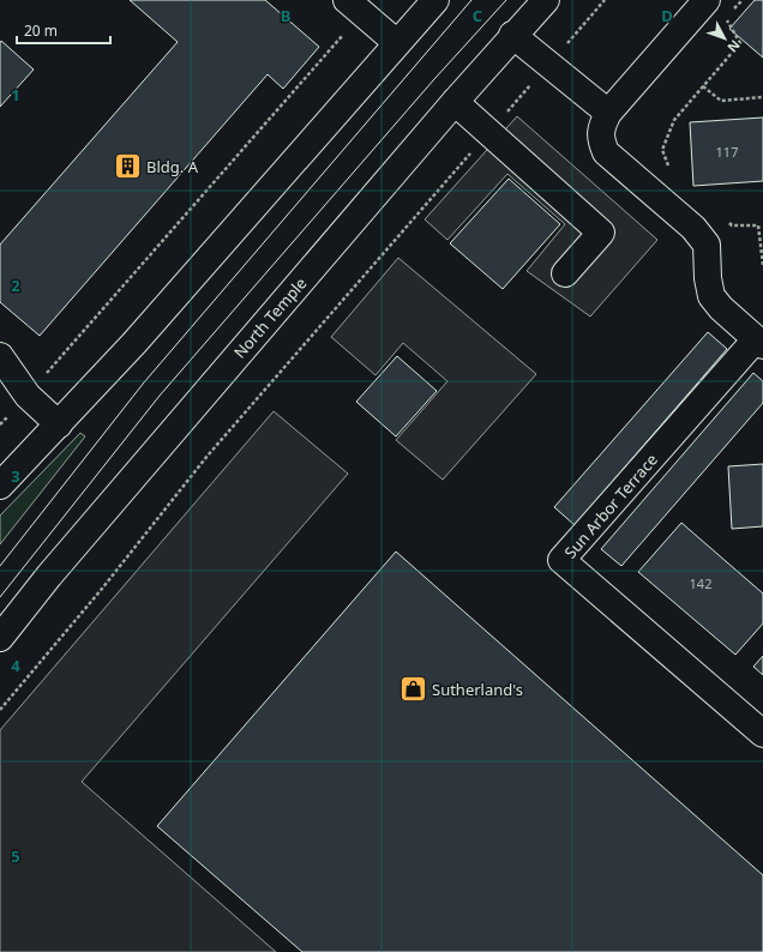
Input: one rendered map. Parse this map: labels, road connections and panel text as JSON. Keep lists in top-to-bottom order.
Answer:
{
  "streets": {
    "main road": ["North Temple", "Sun Arbor Terrace"]
  },
  "places": {
    "building": ["Bldg. A"],
    "shop": ["Sutherland's"]
  },
  "house_numbers": ["117", "142"],
  "scale_bar": "20 m",
  "north": "bottom right",
  "grid": {
    "columns": ["B", "C", "D"],
    "rows": [
      "1",
      "2",
      "3",
      "4",
      "5"
    ]
  }
}
